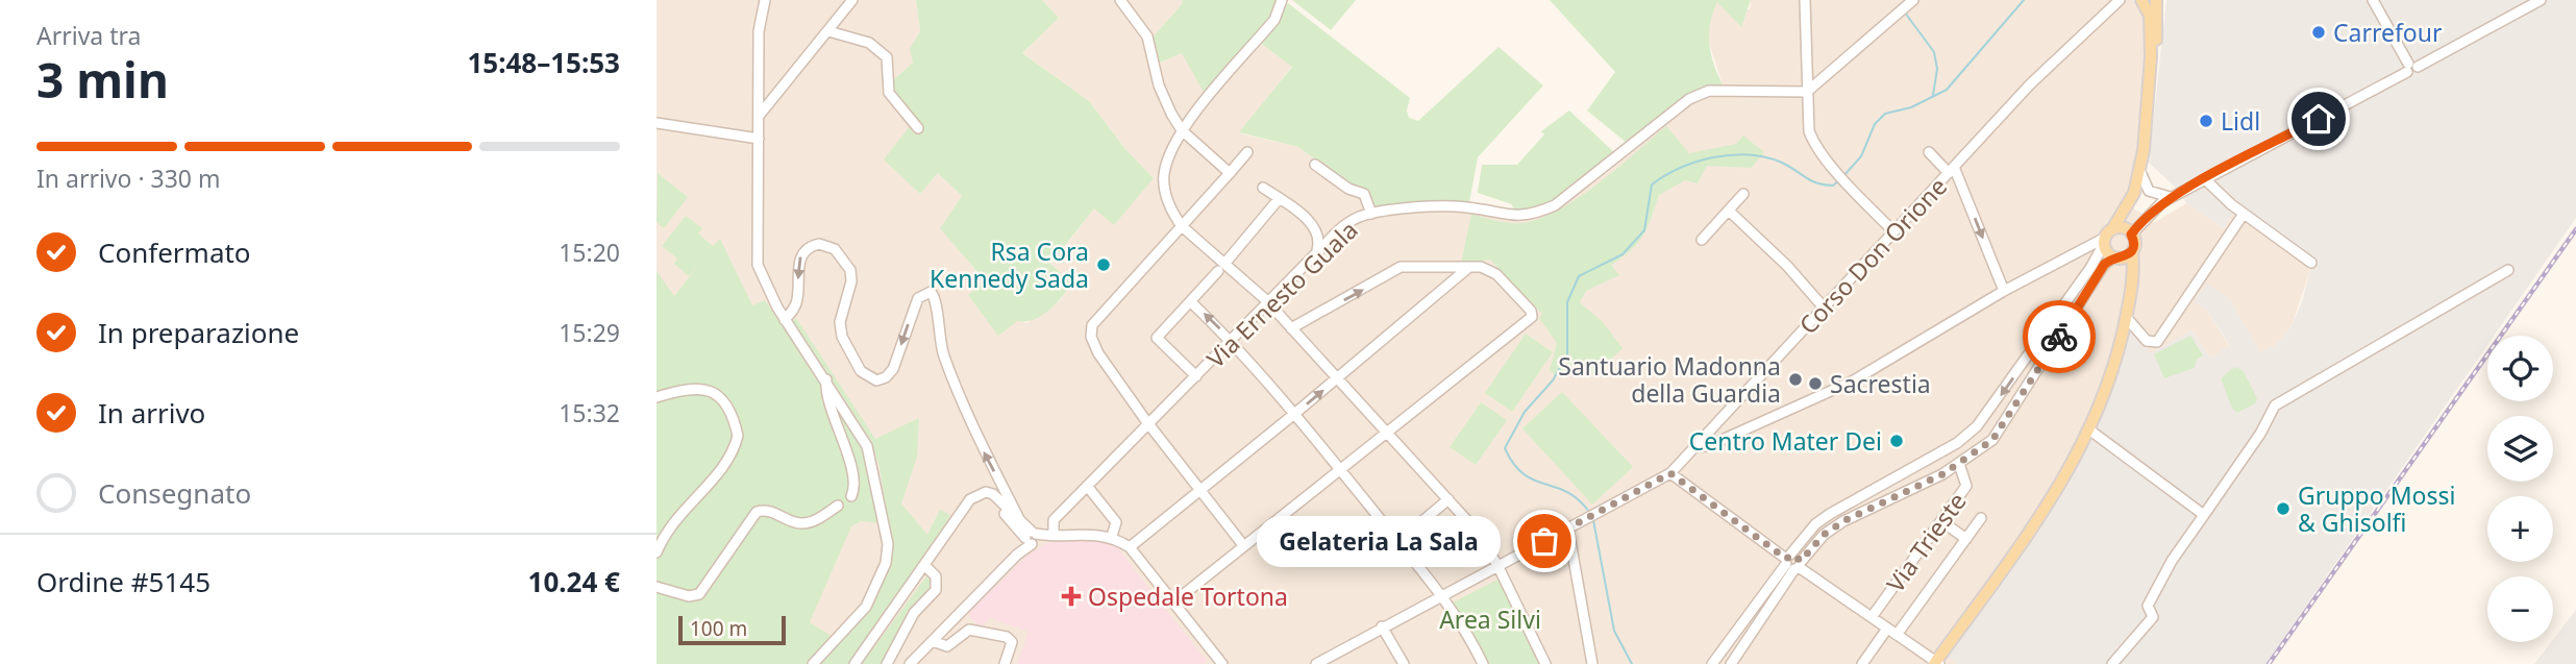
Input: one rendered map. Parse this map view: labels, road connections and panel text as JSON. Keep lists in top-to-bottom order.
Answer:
{
  "streets": {
    "street": ["Corso Don Orione", "Via Ernesto Guala", "Via Trieste"]
  },
  "parks": ["Area Silvi"],
  "places": {
    "other": [
      "Carrefour",
      "Lidl",
      "Rsa Cora Kennedy Sada",
      "Santuario Madonna della Guardia",
      "Sacrestia",
      "Centro Mater Dei",
      "Gruppo Mossi & Ghisolfi",
      "Gelateria La Sala"
    ],
    "health": ["Ospedale Tortona"]
  },
  "scale_bar": "100 m",
  "page": {
    "heading": ["3 min", "Arriva tra", "15:48–15:53"],
    "panel": ["Ordine #5145", "10.24 €"],
    "bar": "In arrivo · 330 m",
    "list": [
      ["Confermato", "15:20"],
      ["In preparazione", "15:29"],
      ["In arrivo", "15:32"],
      "Consegnato"
    ],
    "map_buttons": ["+", "−"],
    "bubble": "Gelateria La Sala",
    "scale": "100 m"
  }
}
